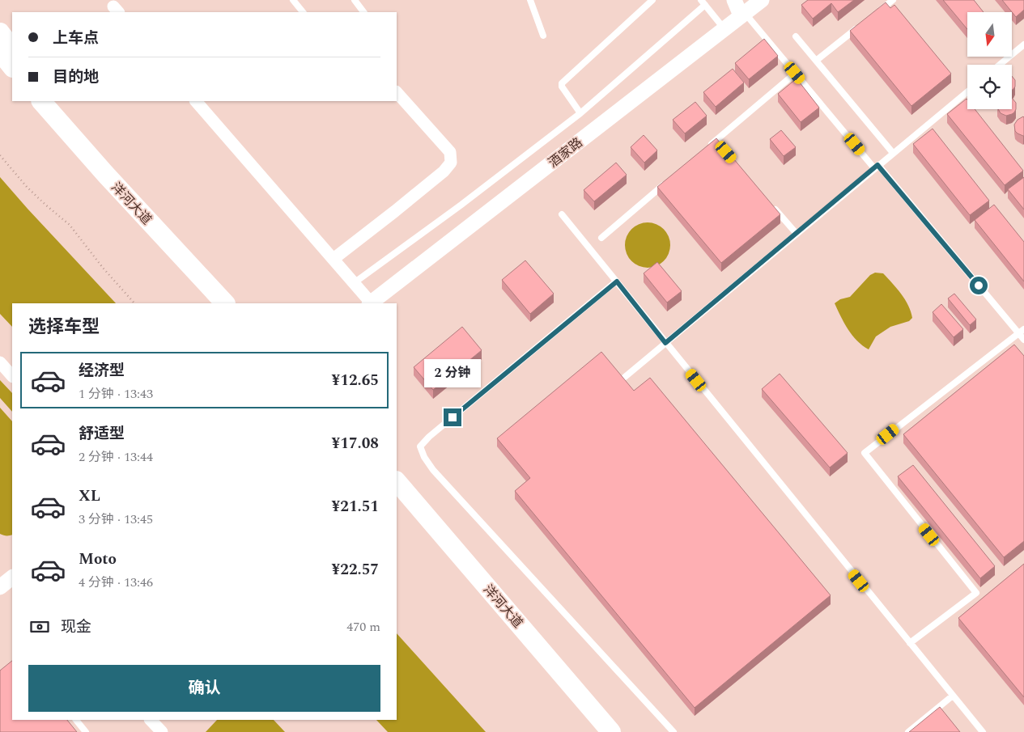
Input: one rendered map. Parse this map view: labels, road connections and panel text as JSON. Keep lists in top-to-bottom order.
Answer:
{
  "streets": {
    "main road": ["洋河大道"],
    "street": ["酒家路"]
  },
  "north": "bottom",
  "page": {
    "banner": ["上车点", "目的地"],
    "heading": "选择车型",
    "list": [
      {
        "name": "经济型",
        "note": "1 分钟 · 13:43",
        "value": "¥12.65"
      },
      {
        "name": "舒适型",
        "note": "2 分钟 · 13:44",
        "value": "¥17.08"
      },
      {
        "name": "XL",
        "note": "3 分钟 · 13:45",
        "value": "¥21.51"
      },
      {
        "name": "Moto",
        "note": "4 分钟 · 13:46",
        "value": "¥22.57"
      }
    ],
    "bubble": "2 分钟",
    "pay": ["现金", "470 m"],
    "buttons": "确认"
  }
}
